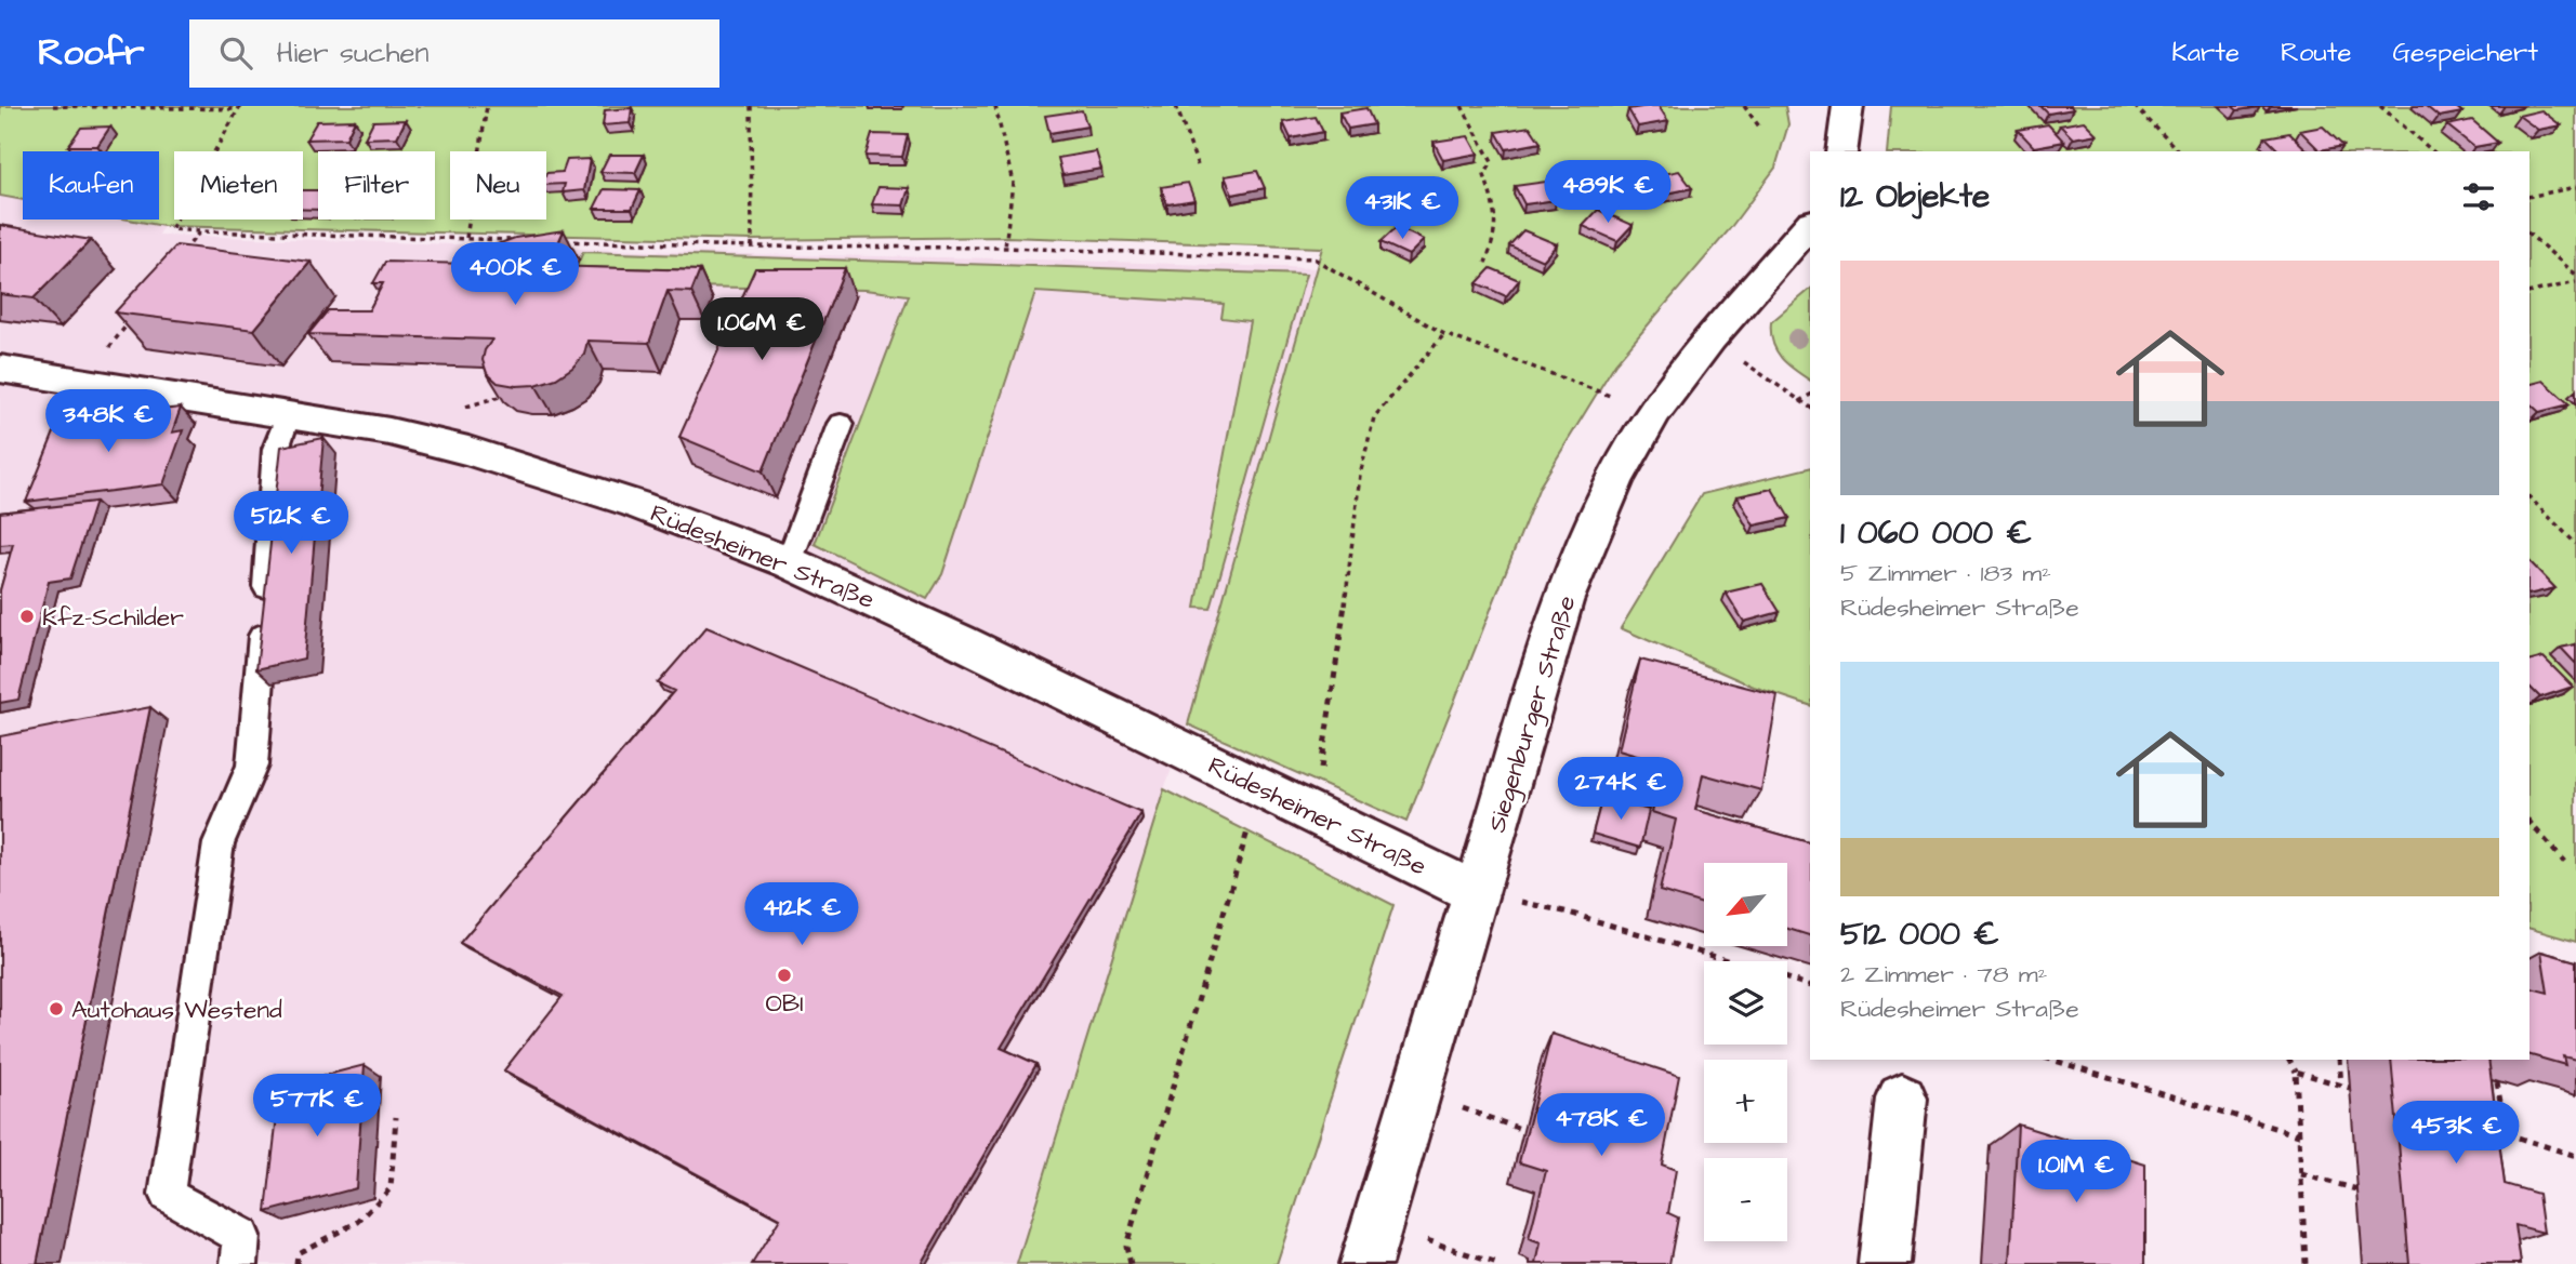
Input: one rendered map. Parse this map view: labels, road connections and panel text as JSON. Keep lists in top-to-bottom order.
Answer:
{
  "streets": {
    "street": ["Rüdesheimer Straße", "Siegenburger Straße"]
  },
  "crossings": [
    ["Rüdesheimer Straße", "Siegenburger Straße"]
  ],
  "places": ["Kfz-Schilder", "OBI", "Autohaus Westend"],
  "north": "bottom left",
  "page": {
    "header": "Roofr",
    "search": "Hier suchen",
    "nav": ["Karte", "Route", "Gespeichert"],
    "chip": [
      "Kaufen",
      "Mieten",
      "Filter",
      "Neu"
    ],
    "heading": "12 Objekte",
    "price": [
      "489K €",
      "431K €",
      "400K €",
      "1.06M €",
      "348K €",
      "512K €",
      "274K €",
      "412K €",
      "577K €",
      "478K €",
      "453K €",
      "1.01M €"
    ],
    "list": [
      {
        "name": "1 060 000 €",
        "note": "5 Zimmer · 183 m² · Rüdesheimer Straße"
      },
      {
        "name": "512 000 €",
        "note": "2 Zimmer · 78 m² · Rüdesheimer Straße"
      }
    ],
    "map_buttons": ["+", "−"]
  }
}
